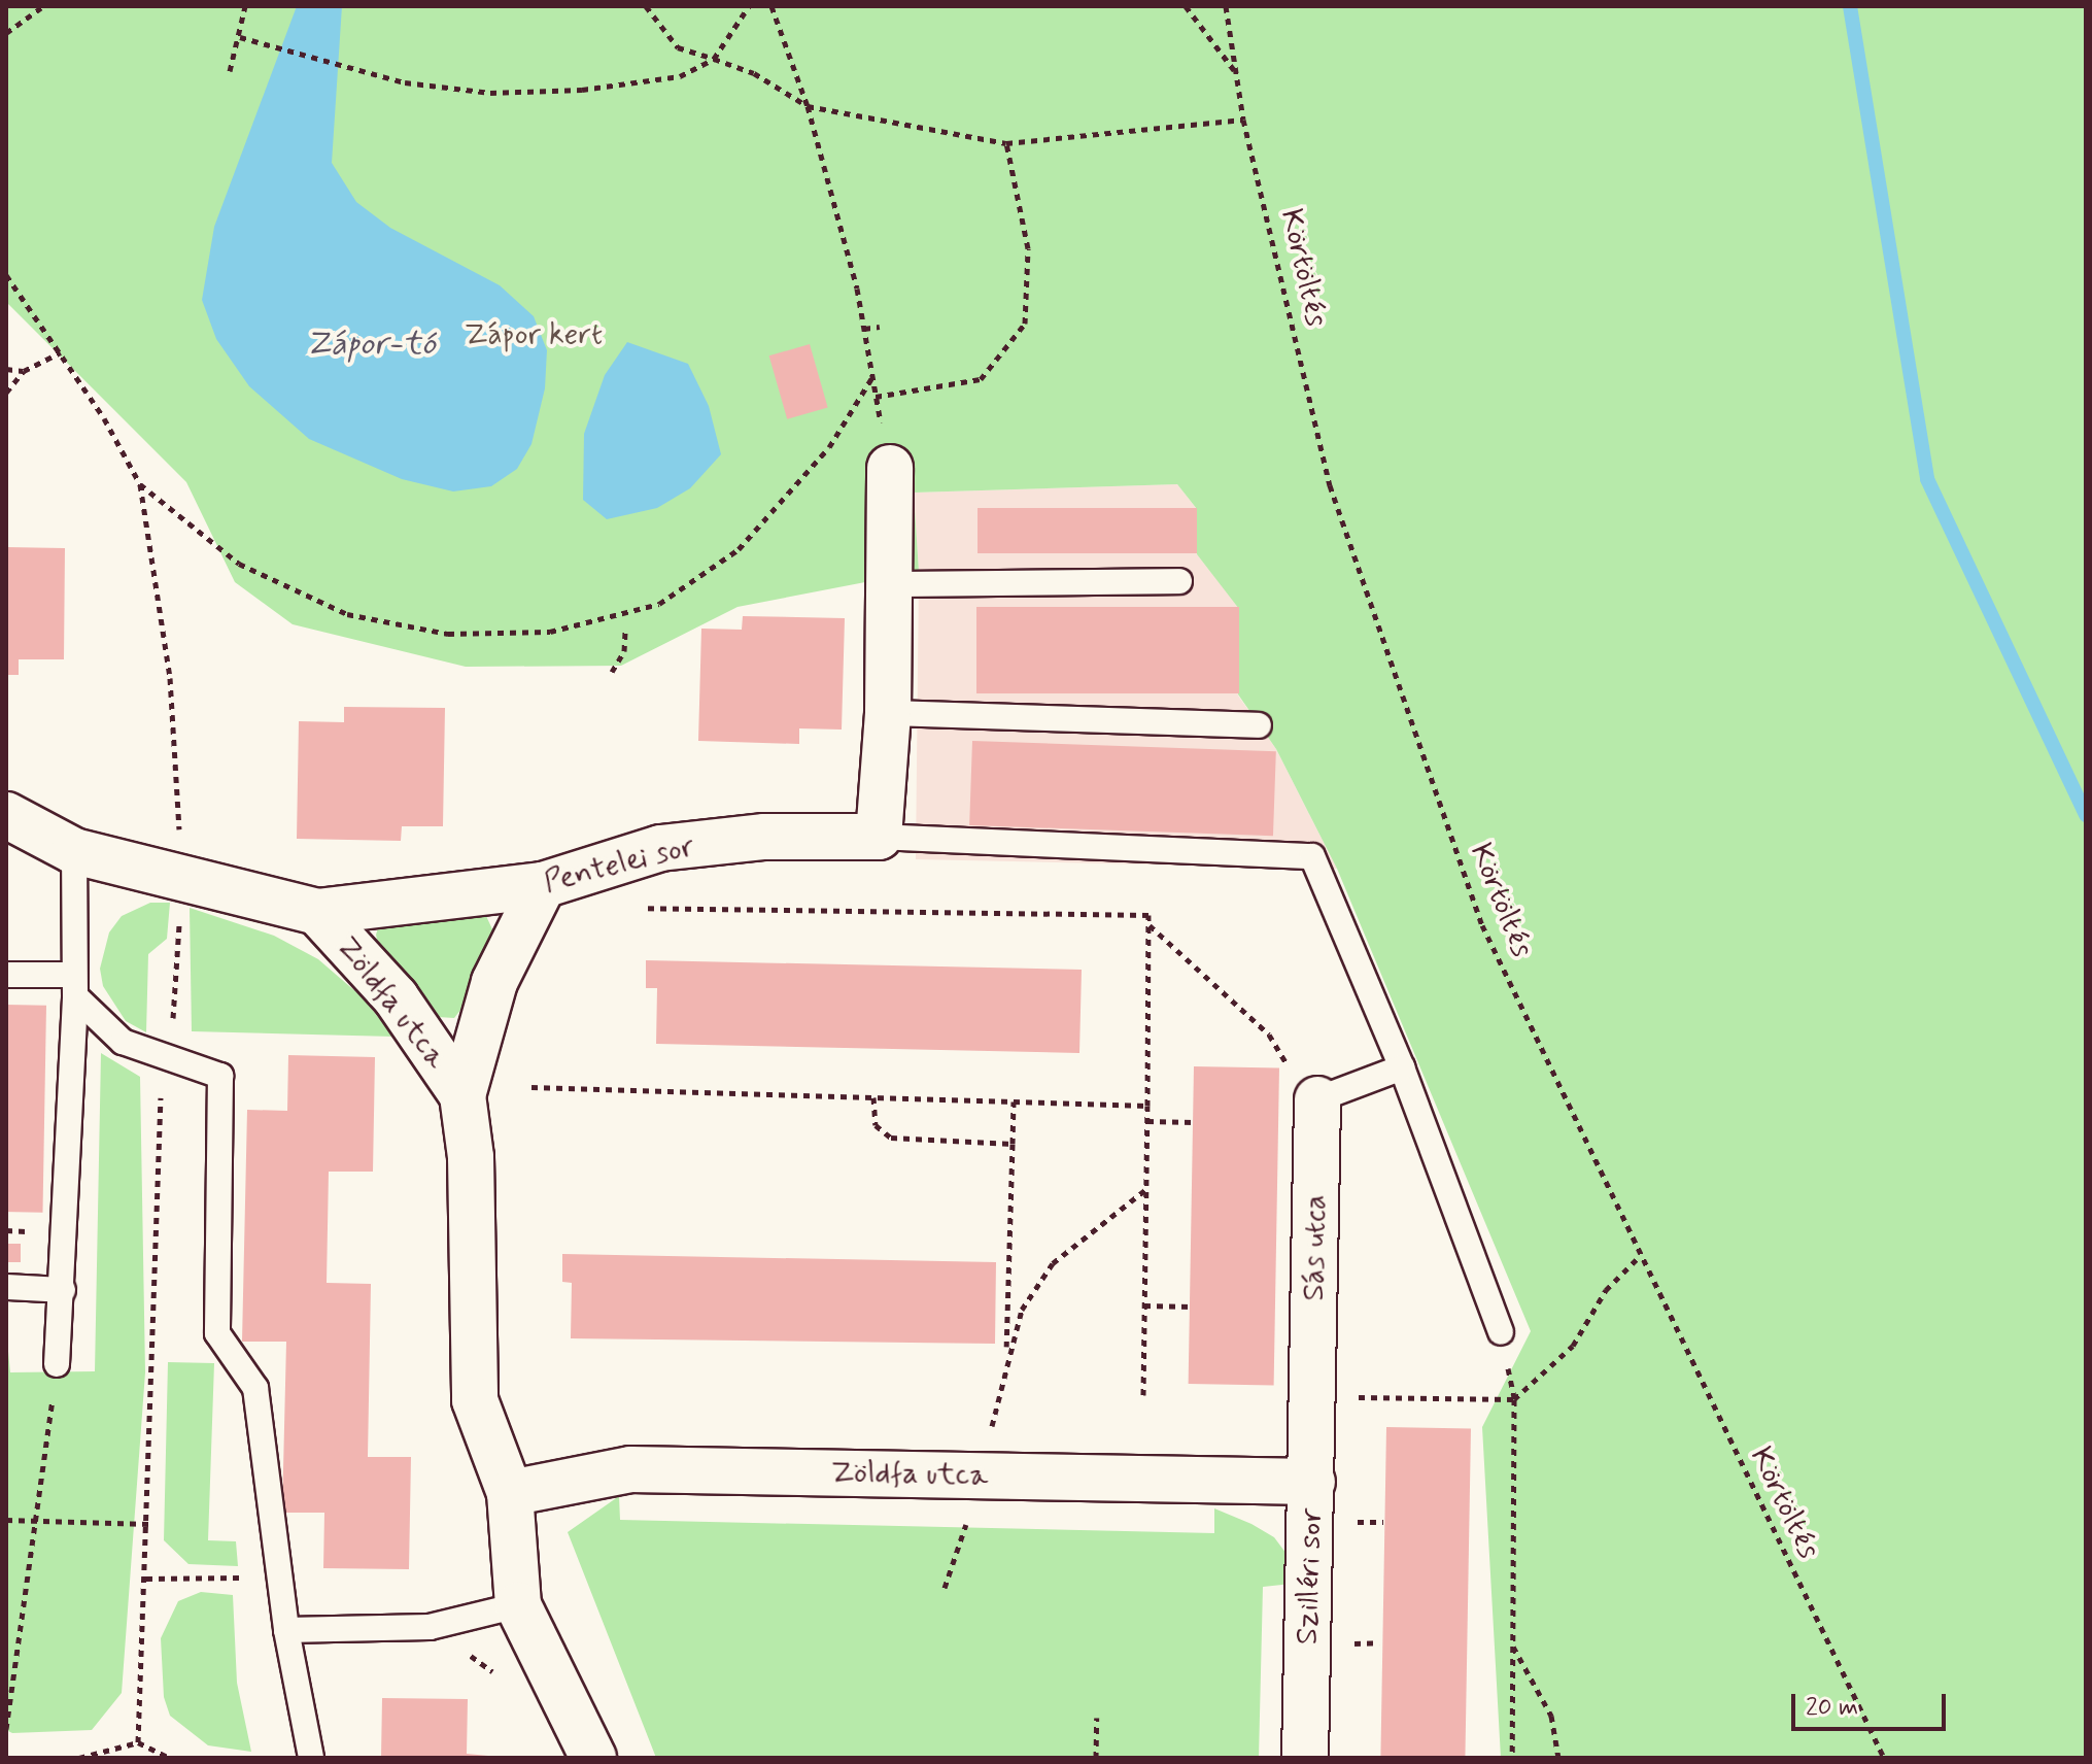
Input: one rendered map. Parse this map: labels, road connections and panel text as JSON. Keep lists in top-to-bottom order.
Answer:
{
  "streets": {
    "street": [
      "Pentelei sor",
      "Zöldfa utca",
      "Sás utca",
      "Szilléri sor"
    ],
    "path": ["Körtöltés"]
  },
  "crossings": [
    ["Pentelei sor", "Zöldfa utca"],
    ["Zöldfa utca", "Szilléri sor"],
    ["Sás utca", "Szilléri sor"]
  ],
  "water": ["Zápor-tó"],
  "parks": ["Zápor kert"],
  "scale_bar": "20 m"
}
